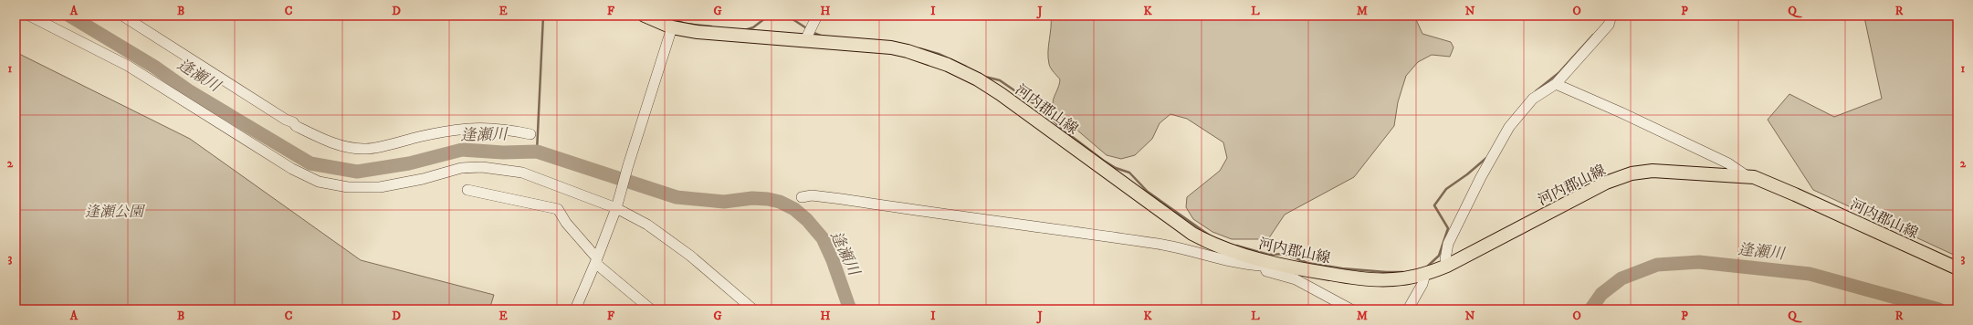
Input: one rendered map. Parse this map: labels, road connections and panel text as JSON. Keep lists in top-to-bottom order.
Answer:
{
  "streets": {
    "main road": ["河内郡山線"]
  },
  "water": ["逢瀬川"],
  "parks": ["逢瀬公園"],
  "grid": {
    "columns": [
      "A",
      "B",
      "C",
      "D",
      "E",
      "F",
      "G",
      "H",
      "I",
      "J",
      "K",
      "L",
      "M",
      "N",
      "O",
      "P",
      "Q",
      "R"
    ],
    "rows": ["1", "2", "3"]
  }
}
